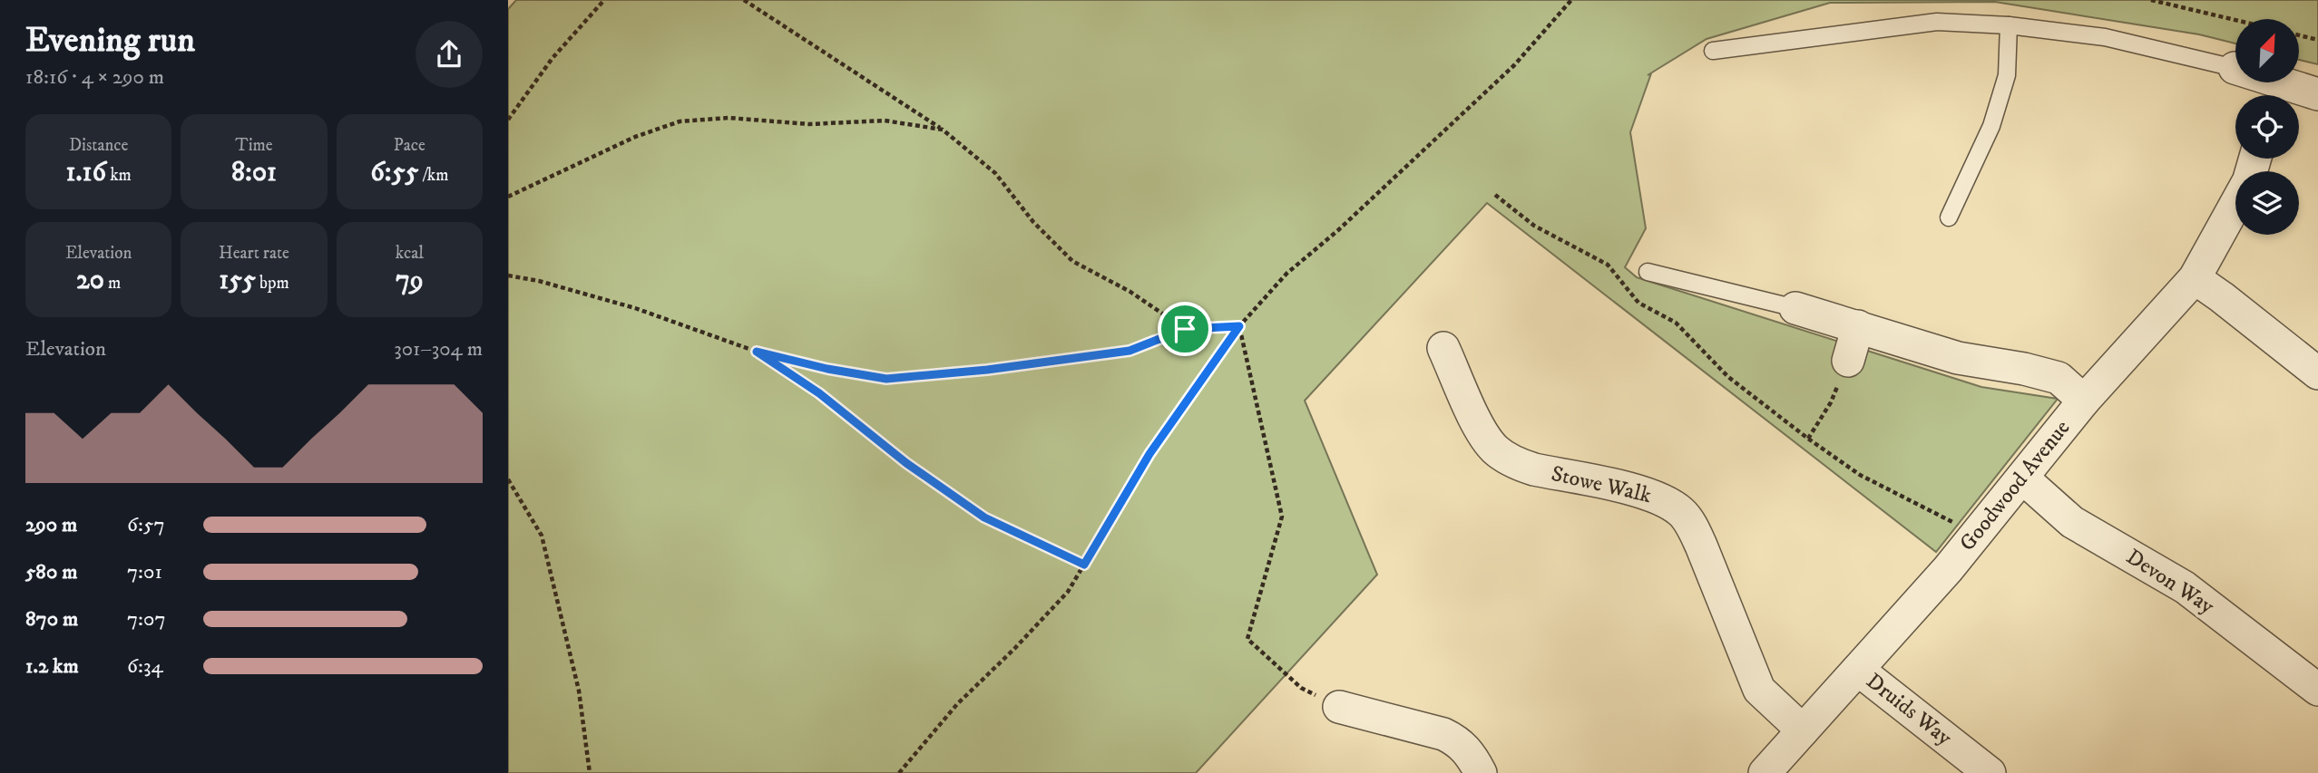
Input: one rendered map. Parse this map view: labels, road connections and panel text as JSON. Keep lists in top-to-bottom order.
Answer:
{
  "streets": {
    "street": [
      "Stowe Walk",
      "Goodwood Avenue",
      "Devon Way",
      "Druids Way"
    ]
  },
  "crossings": [
    ["Stowe Walk", "Goodwood Avenue"],
    ["Goodwood Avenue", "Devon Way"],
    ["Goodwood Avenue", "Druids Way"]
  ],
  "north": "top right",
  "page": {
    "heading": ["Evening run", "18:16 · 4 × 290 m"],
    "stats": [
      ["Distance", "1.16 km"],
      ["Time", "8:01"],
      ["Pace", "6:55 /km"],
      ["Elevation", "20 m"],
      ["Heart rate", "155 bpm"],
      ["kcal", "79"]
    ],
    "chart": ["Elevation", "301–304 m"],
    "list": [
      {
        "name": "290 m",
        "note": "6:57"
      },
      {
        "name": "580 m",
        "note": "7:01"
      },
      {
        "name": "870 m",
        "note": "7:07"
      },
      {
        "name": "1.2 km",
        "note": "6:34"
      }
    ]
  }
}
